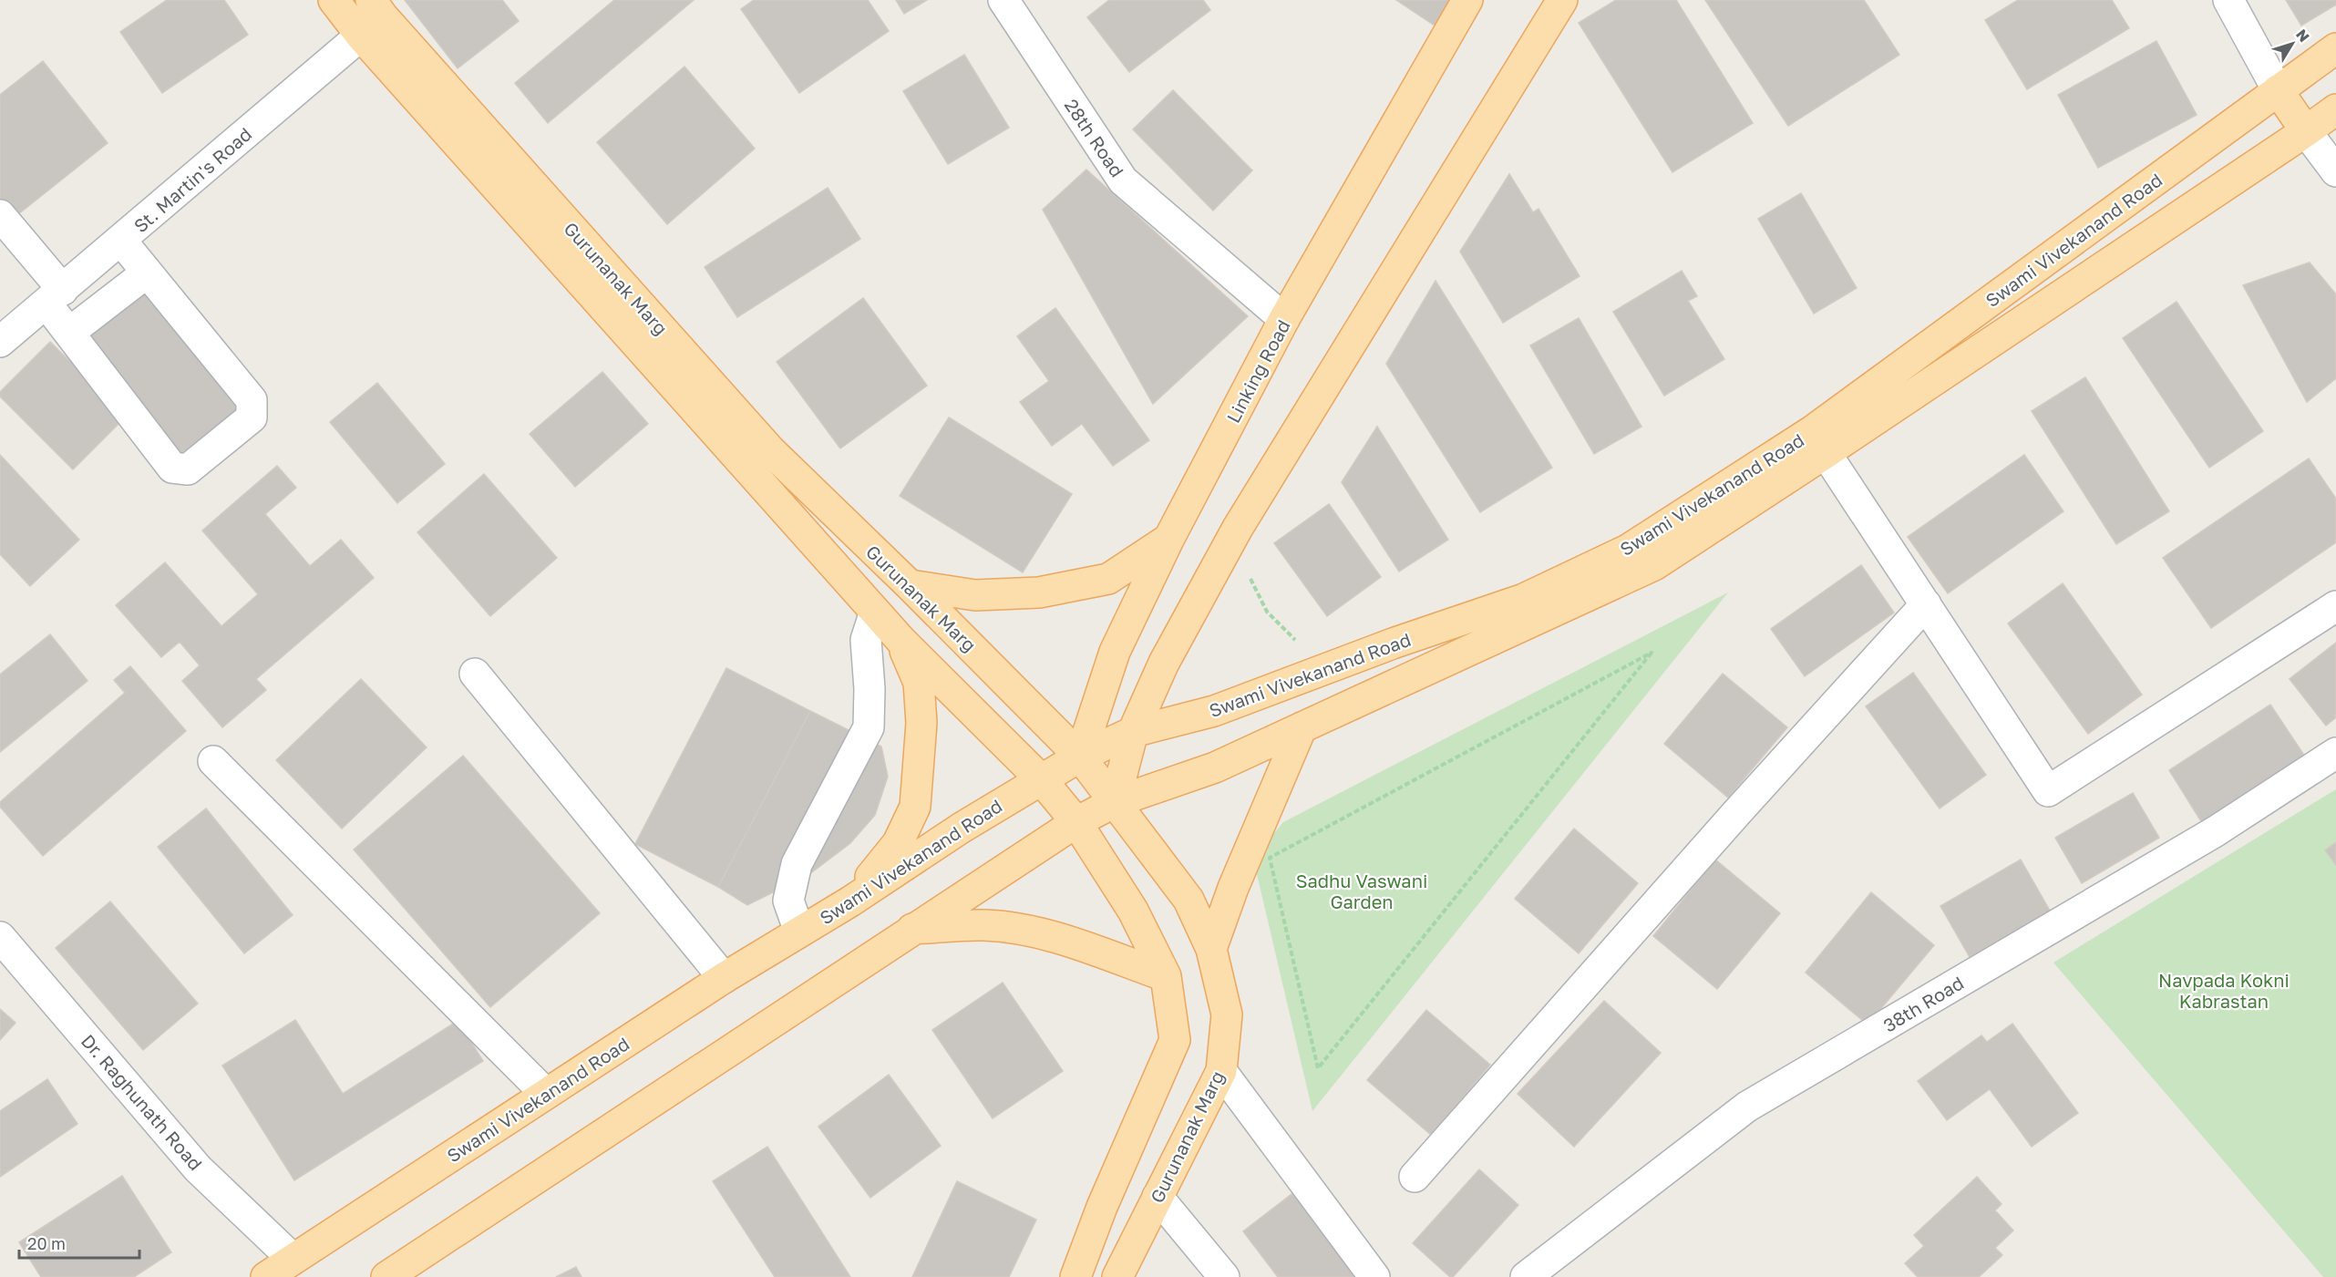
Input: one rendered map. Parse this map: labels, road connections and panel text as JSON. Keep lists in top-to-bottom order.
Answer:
{
  "streets": {
    "main road": ["Swami Vivekanand Road", "Gurunanak Marg", "Linking Road"],
    "street": [
      "28th Road",
      "St. Martin's Road",
      "38th Road",
      "Dr. Raghunath Road"
    ]
  },
  "crossings": [
    ["28th Road", "Linking Road"],
    ["St. Martin's Road", "Gurunanak Marg"],
    ["Swami Vivekanand Road", "Gurunanak Marg"],
    ["Swami Vivekanand Road", "Linking Road"],
    ["Swami Vivekanand Road", "Dr. Raghunath Road"],
    ["Gurunanak Marg", "Linking Road"]
  ],
  "parks": ["Sadhu Vaswani Garden", "Navpada Kokni Kabrastan"],
  "scale_bar": "20 m",
  "north": "top right"
}
